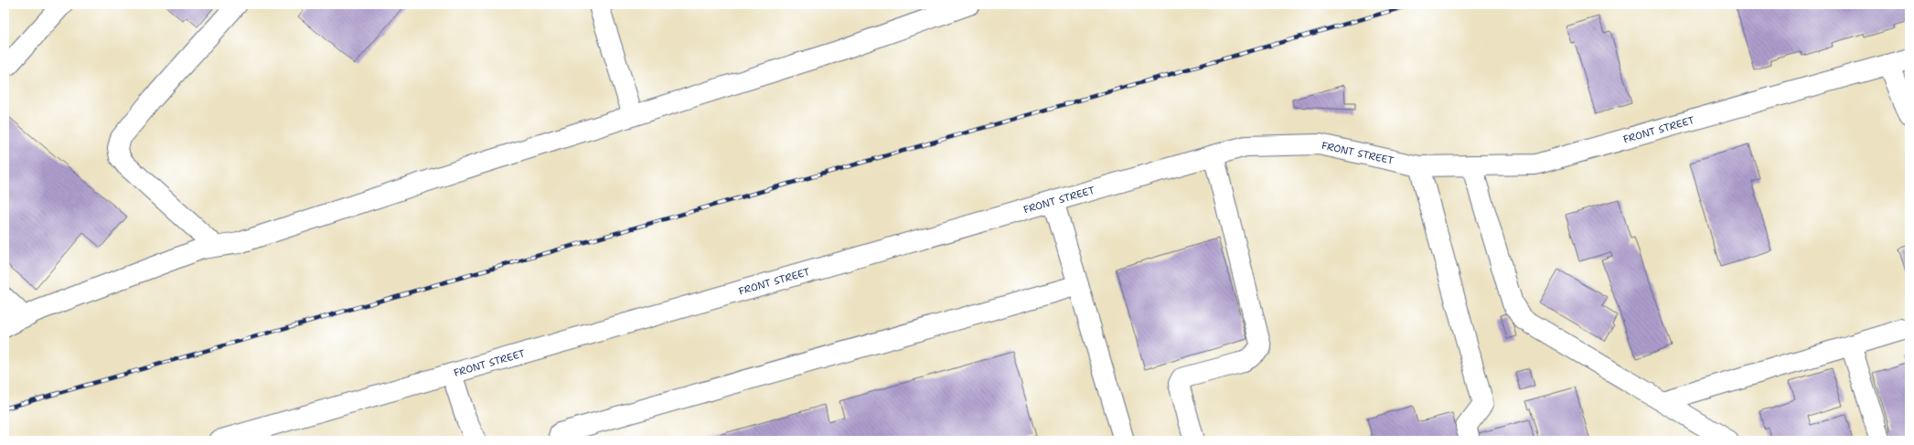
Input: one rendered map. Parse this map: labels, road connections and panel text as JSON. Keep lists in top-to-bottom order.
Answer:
{
  "streets": {
    "street": ["FRONT STREET"]
  }
}
